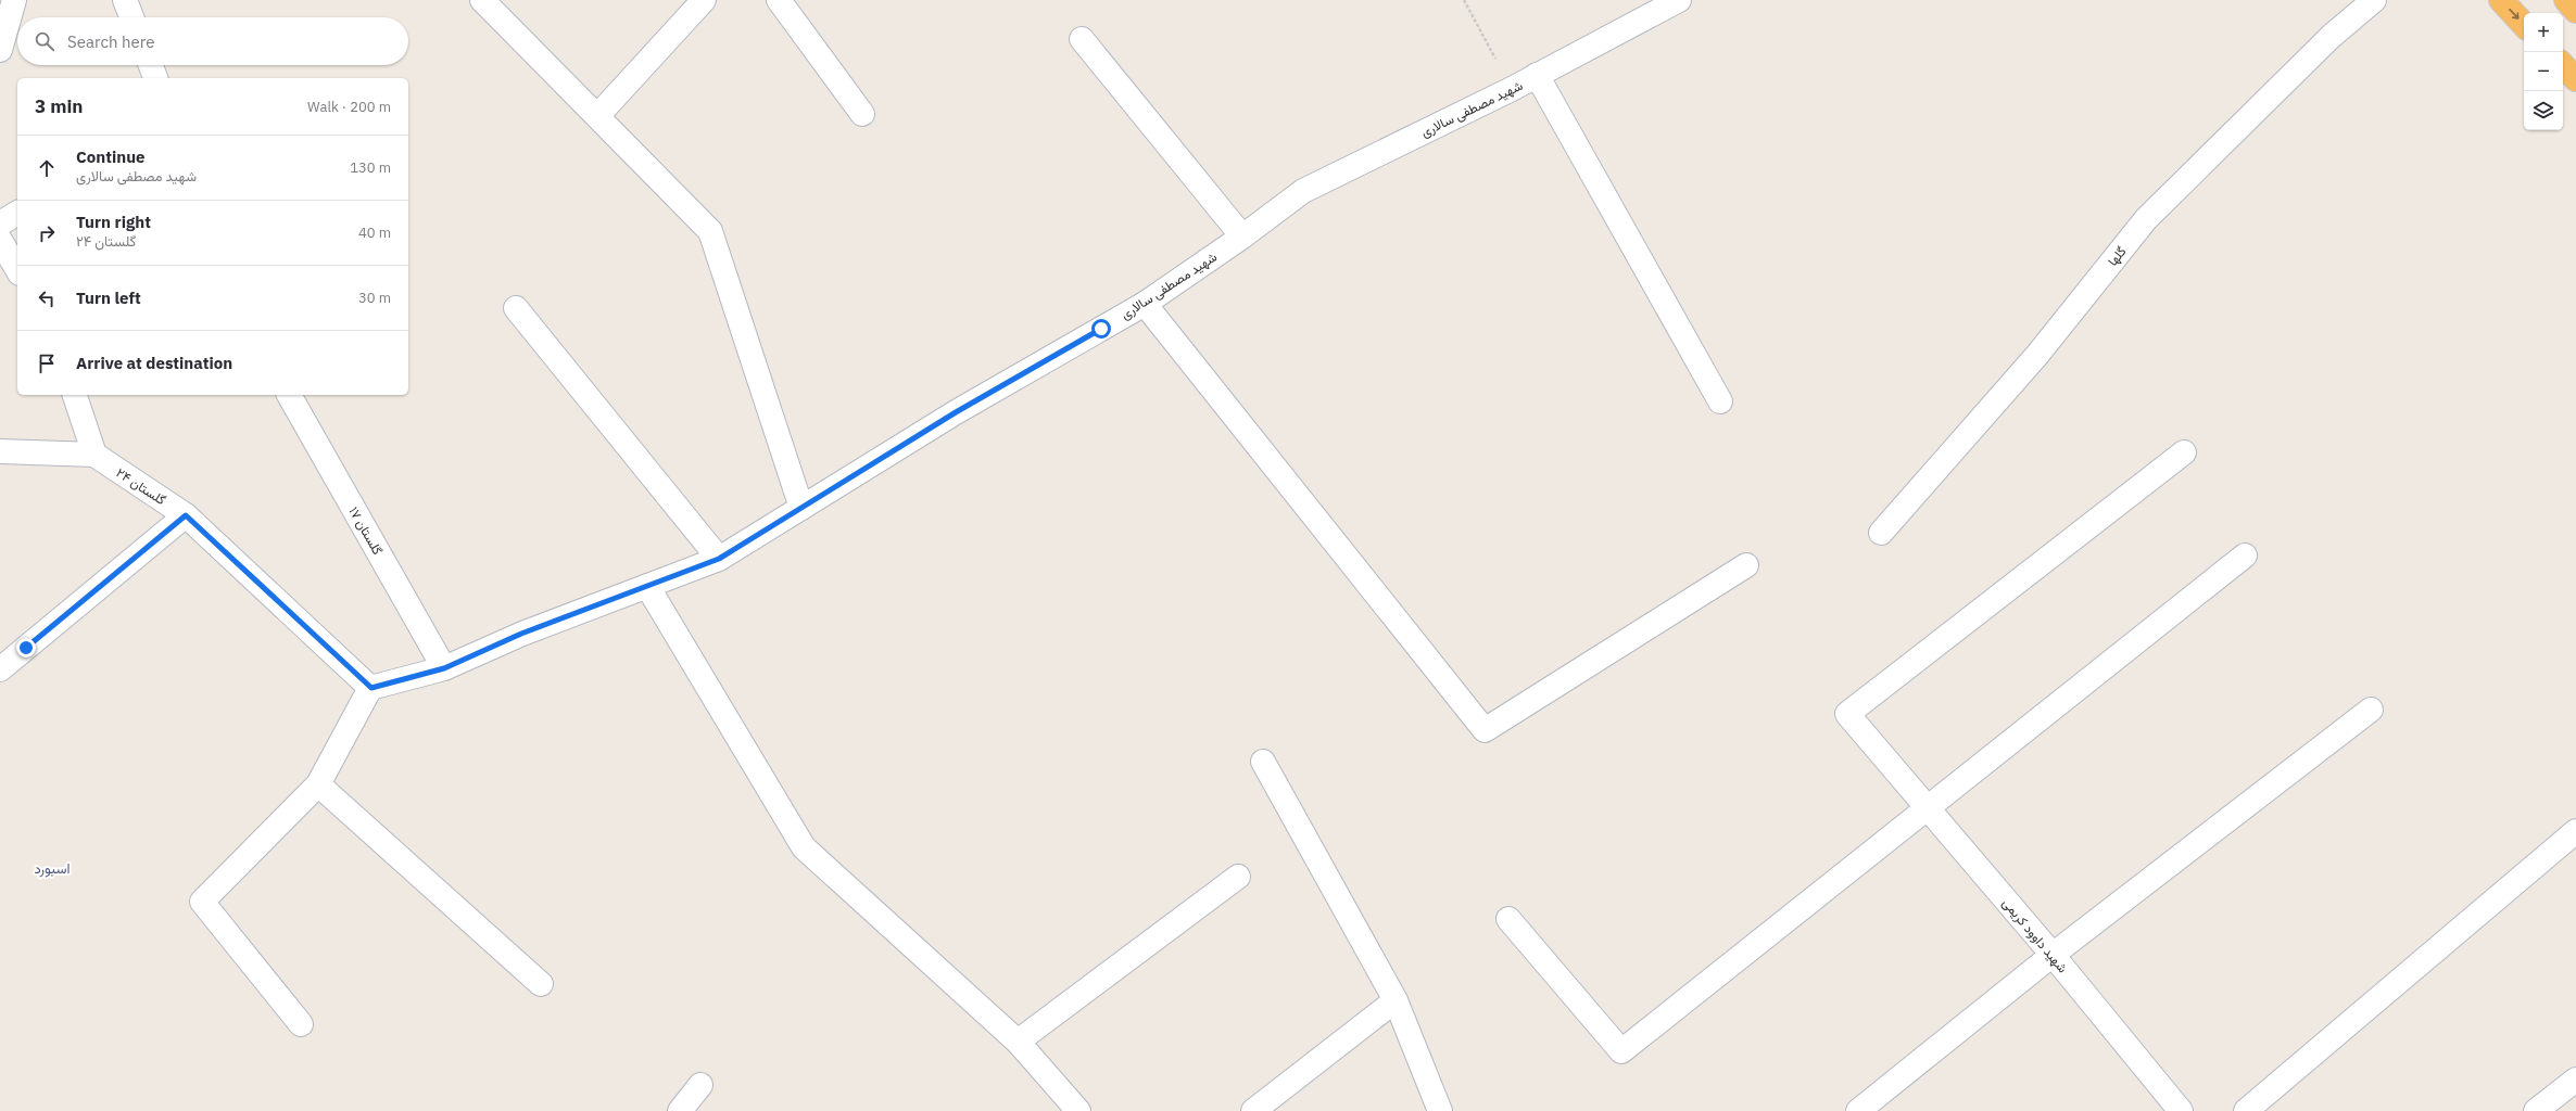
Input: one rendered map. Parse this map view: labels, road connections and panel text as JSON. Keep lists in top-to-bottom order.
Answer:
{
  "streets": {
    "street": [
      "شهید مصطفی سالاری",
      "گلها",
      "گلستان ۲۴",
      "گلستان ۱۷",
      "شهید داوود کریمی"
    ]
  },
  "crossings": [
    ["شهید مصطفی سالاری", "گلستان ۲۴"],
    ["شهید مصطفی سالاری", "گلستان ۱۷"]
  ],
  "districts": ["اسبورد"],
  "page": {
    "map_buttons": ["+", "−"],
    "search": "Search here",
    "heading": ["3 min", "Walk · 200 m"],
    "list": [
      ["Continue", "شهید مصطفی سالاری", "130 m"],
      ["Turn right", "گلستان ۲۴", "40 m"],
      ["Turn left", "30 m"],
      "Arrive at destination"
    ]
  }
}
